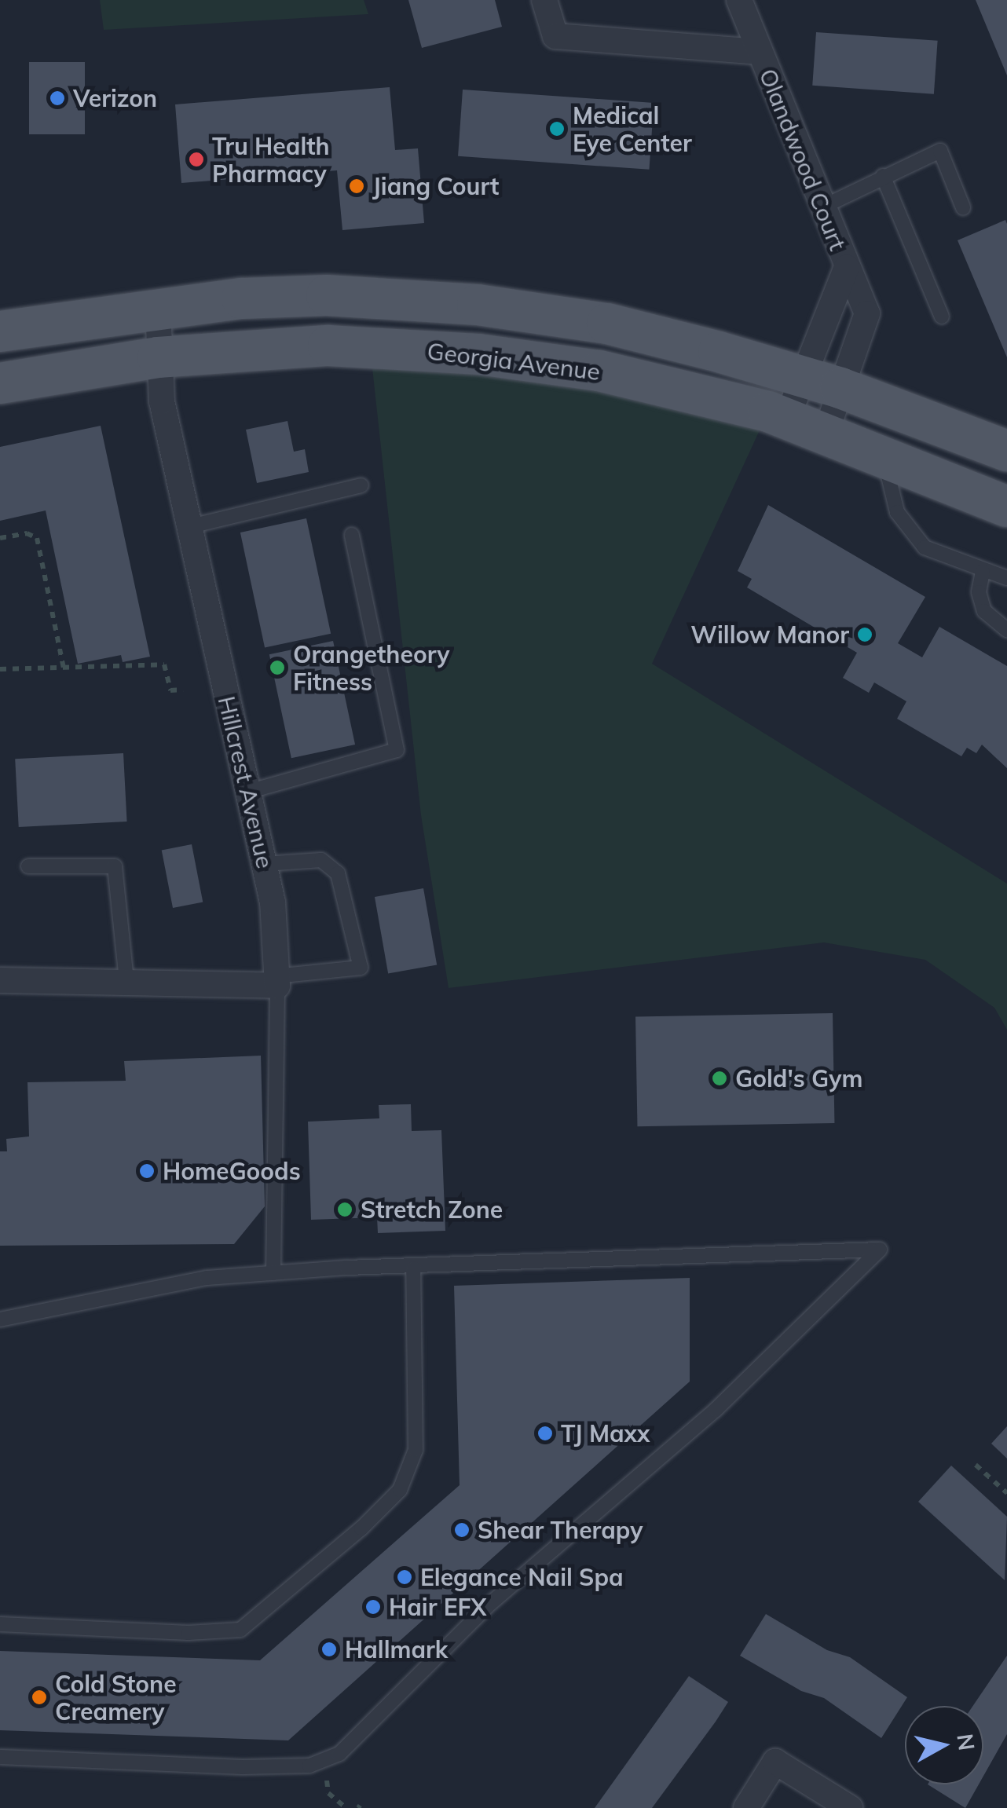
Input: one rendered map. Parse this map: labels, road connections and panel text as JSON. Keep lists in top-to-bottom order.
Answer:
{
  "streets": {
    "main road": ["Georgia Avenue"],
    "street": ["Olandwood Court", "Hillcrest Avenue"]
  },
  "crossings": [
    ["Olandwood Court", "Georgia Avenue"],
    ["Georgia Avenue", "Hillcrest Avenue"]
  ],
  "places": [
    "Verizon",
    "Medical Eye Center",
    "Tru Health Pharmacy",
    "Jiang Court",
    "Willow Manor",
    "Orangetheory Fitness",
    "Gold's Gym",
    "HomeGoods",
    "Stretch Zone",
    "TJ Maxx",
    "Shear Therapy",
    "Elegance Nail Spa",
    "Hair EFX",
    "Hallmark",
    "Cold Stone Creamery"
  ],
  "north": "right"
}
